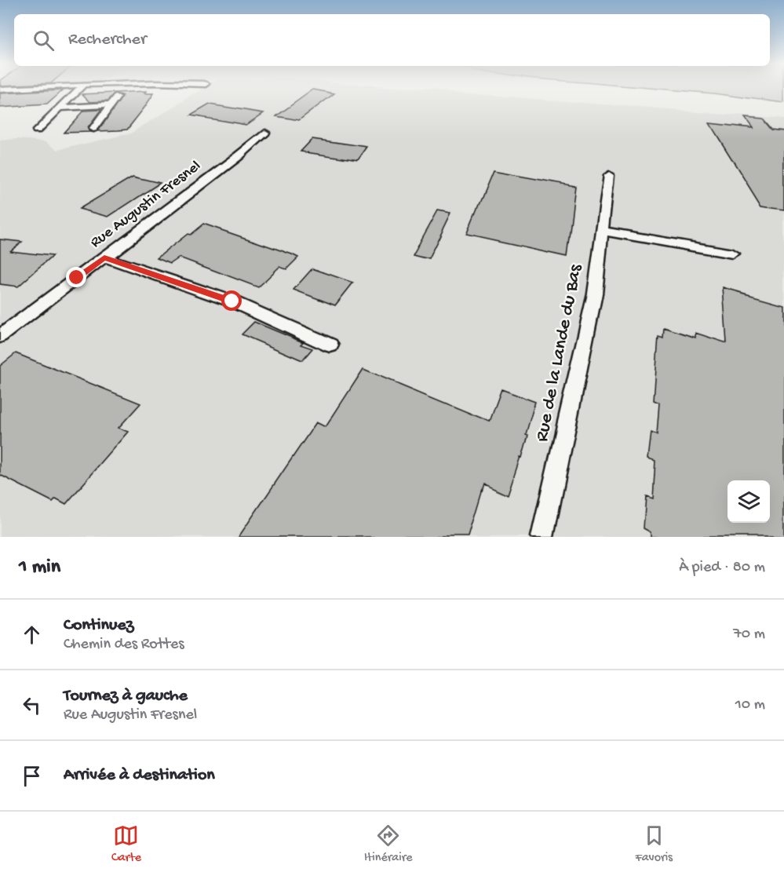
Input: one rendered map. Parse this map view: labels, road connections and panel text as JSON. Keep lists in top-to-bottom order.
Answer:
{
  "streets": {
    "street": ["Rue Augustin Fresnel", "Rue de la Lande du Bas"]
  },
  "page": {
    "search": "Rechercher",
    "heading": ["1 min", "À pied · 80 m"],
    "list": [
      ["Continuez", "Chemin des Rottes", "70 m"],
      ["Tournez à gauche", "Rue Augustin Fresnel", "10 m"],
      "Arrivée à destination"
    ],
    "nav": ["Carte", "Itinéraire", "Favoris"]
  }
}
